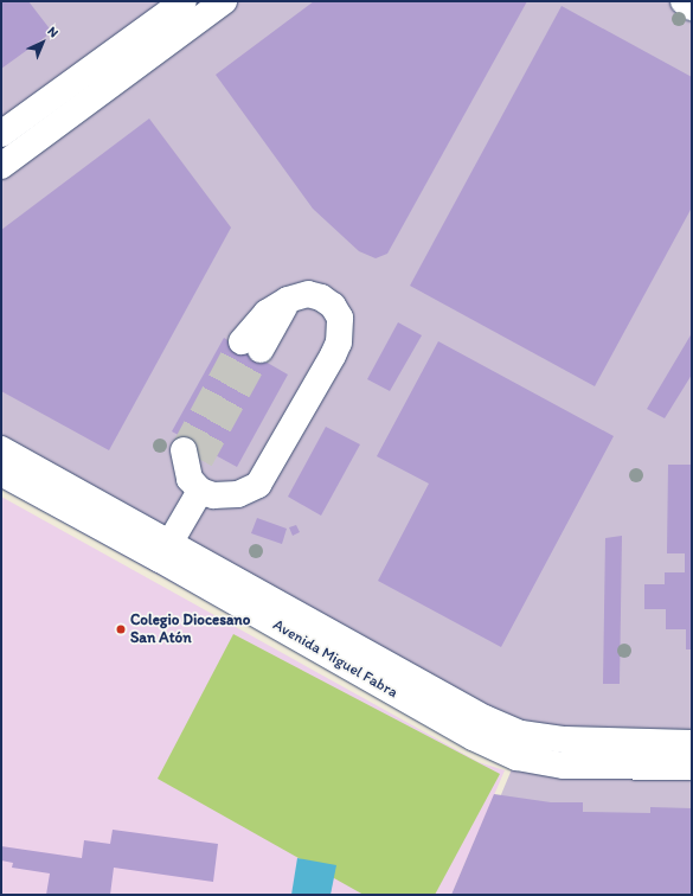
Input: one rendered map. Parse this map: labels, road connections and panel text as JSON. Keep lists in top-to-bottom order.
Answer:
{
  "streets": {
    "street": ["Avenida Miguel Fabra"]
  },
  "places": ["Colegio Diocesano San Atón"],
  "north": "top right"
}
